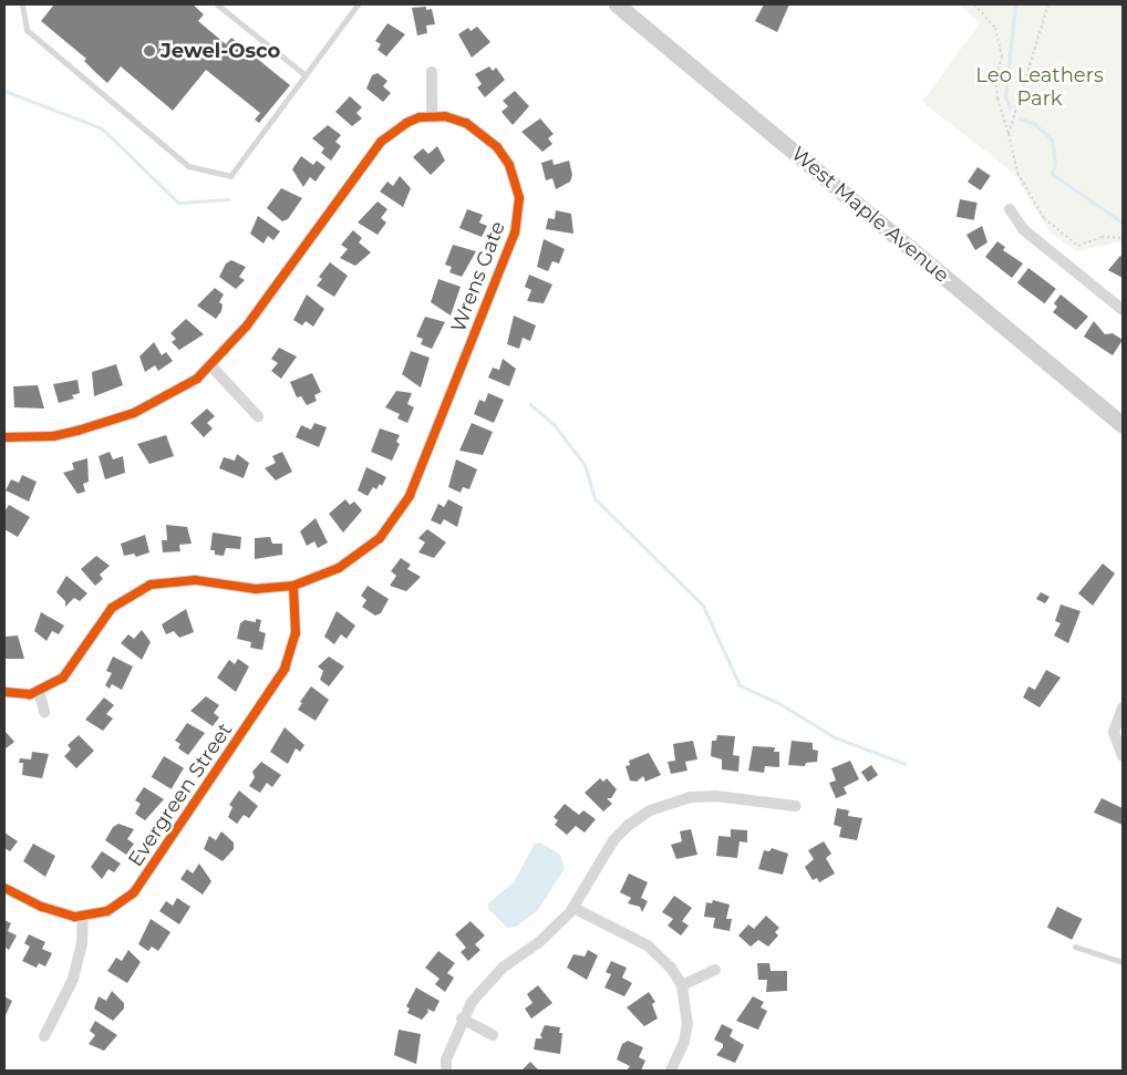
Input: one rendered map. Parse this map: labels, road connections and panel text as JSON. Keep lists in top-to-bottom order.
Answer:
{
  "streets": {
    "main road": ["West Maple Avenue"],
    "street": ["Wrens Gate", "Evergreen Street"]
  },
  "crossings": [
    ["Wrens Gate", "Evergreen Street"]
  ],
  "parks": ["Leo Leathers Park"],
  "places": ["Jewel-Osco"]
}
